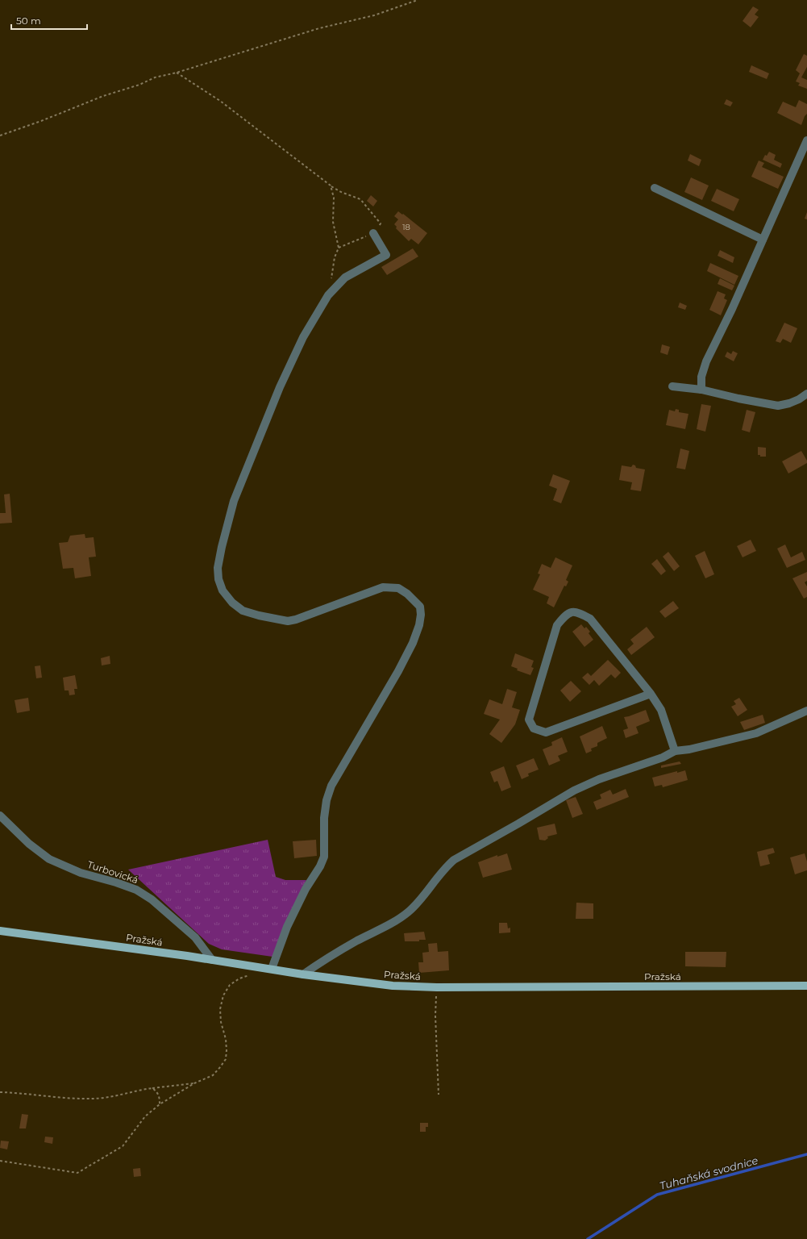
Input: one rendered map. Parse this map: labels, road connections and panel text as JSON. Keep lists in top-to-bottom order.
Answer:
{
  "streets": {
    "main road": ["Pražská"],
    "street": ["Turbovická"]
  },
  "crossings": [
    ["Turbovická", "Pražská"]
  ],
  "water": ["Tuhaňská svodnice"],
  "house_numbers": ["18"],
  "scale_bar": "50 m"
}
